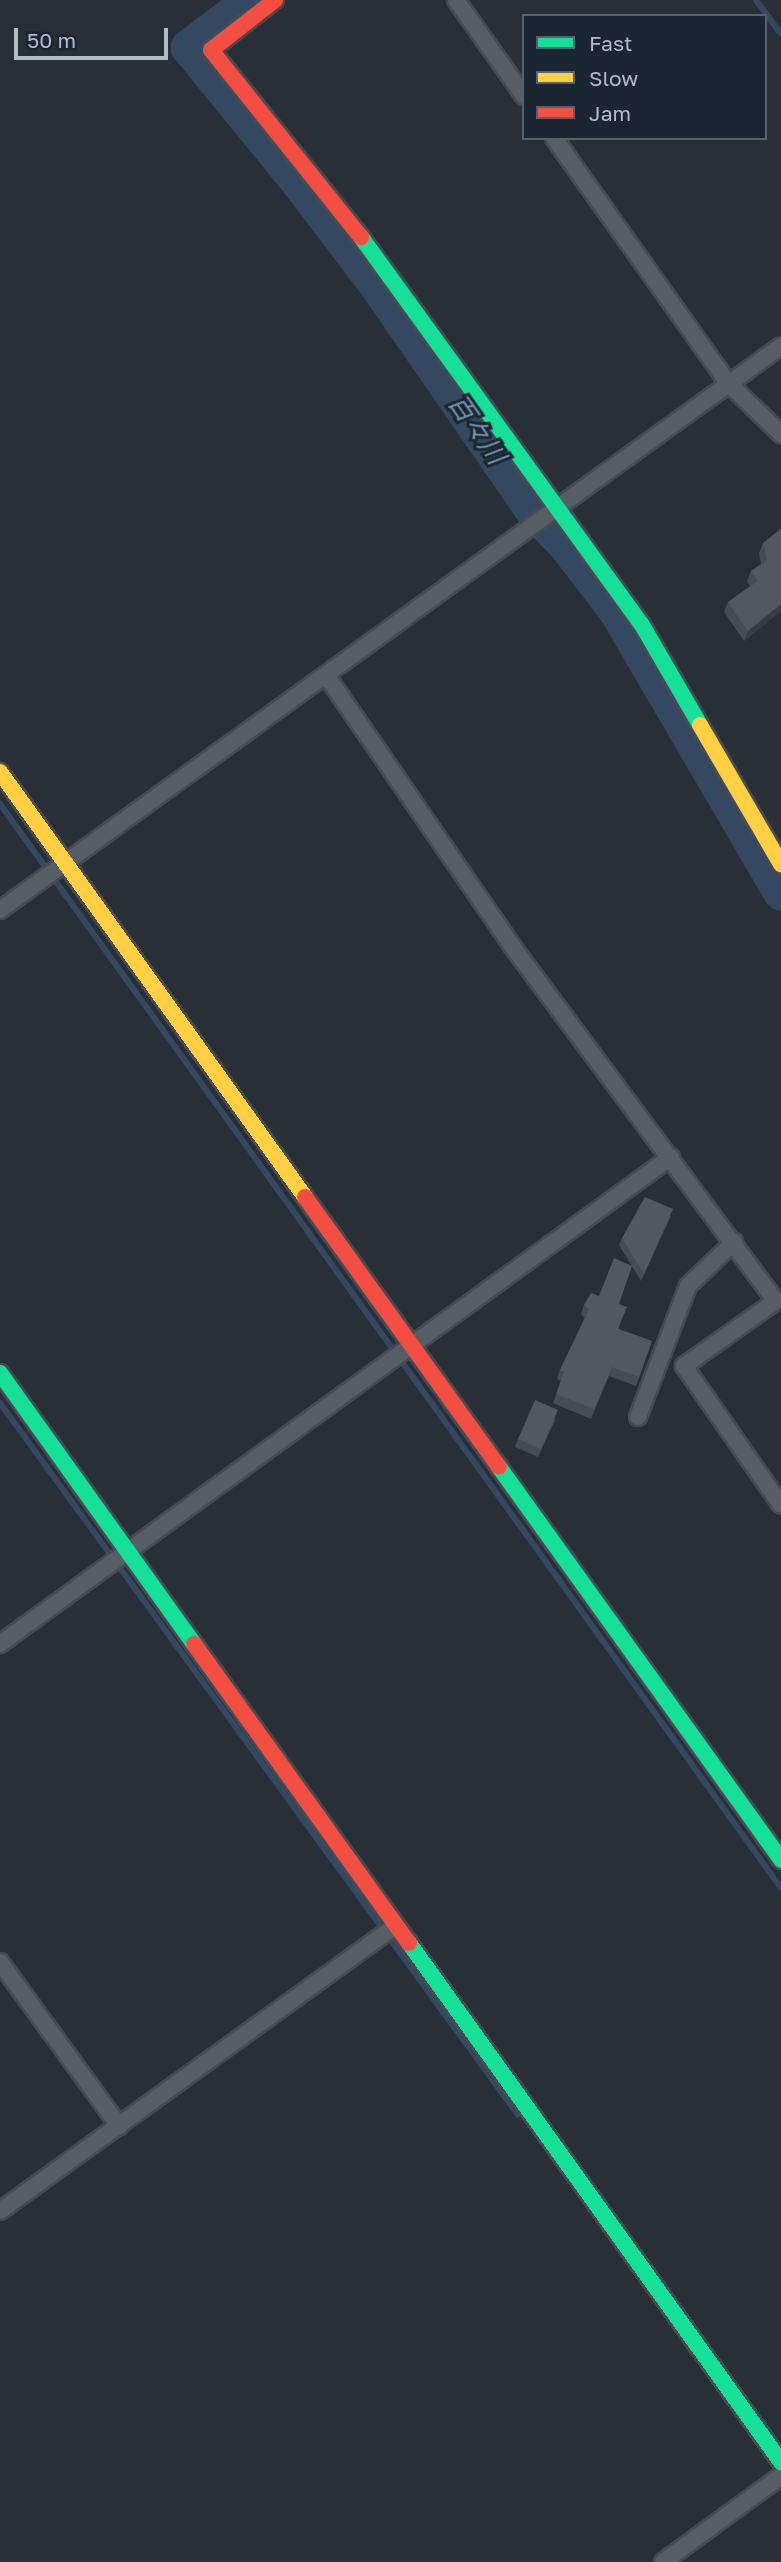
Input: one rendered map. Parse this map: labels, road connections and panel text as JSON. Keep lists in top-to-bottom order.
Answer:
{
  "water": ["百々川"],
  "legend": ["Fast", "Slow", "Jam"],
  "scale_bar": "50 m"
}
